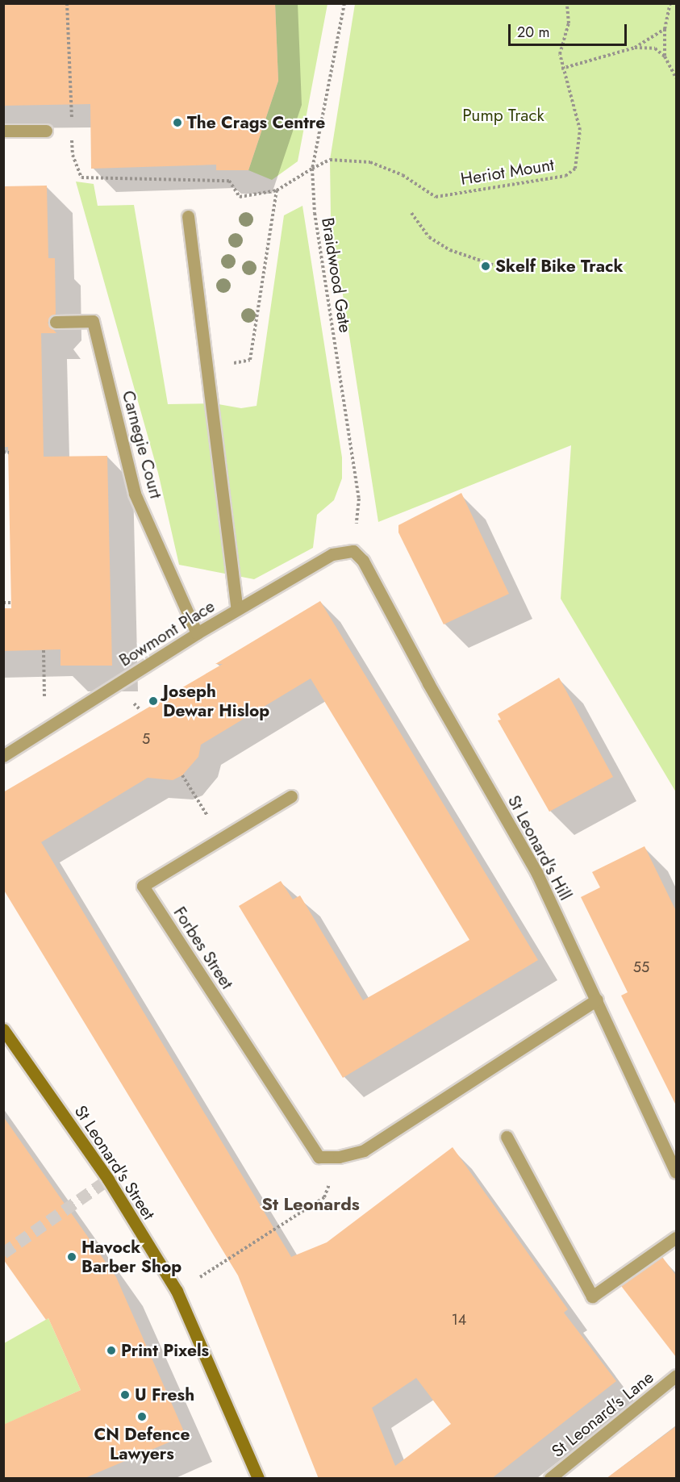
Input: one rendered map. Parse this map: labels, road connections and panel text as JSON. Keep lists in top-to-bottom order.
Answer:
{
  "streets": {
    "street": [
      "Carnegie Court",
      "Bowmont Place",
      "St Leonard's Hill",
      "Forbes Street",
      "St Leonard's Street",
      "St Leonard's Lane"
    ],
    "path": ["Heriot Mount", "Braidwood Gate"]
  },
  "crossings": [
    ["Heriot Mount", "Braidwood Gate"],
    ["Braidwood Gate", "Bowmont Place"],
    ["Braidwood Gate", "St Leonard's Hill"],
    ["Carnegie Court", "Bowmont Place"],
    ["Bowmont Place", "St Leonard's Hill"],
    ["St Leonard's Hill", "Forbes Street"]
  ],
  "districts": ["St Leonards"],
  "parks": ["Pump Track"],
  "places": [
    "The Crags Centre",
    "Skelf Bike Track",
    "Joseph Dewar Hislop",
    "Havock Barber Shop",
    "Print Pixels",
    "U Fresh",
    "CN Defence Lawyers"
  ],
  "house_numbers": ["5", "55", "14"],
  "scale_bar": "20 m"
}
